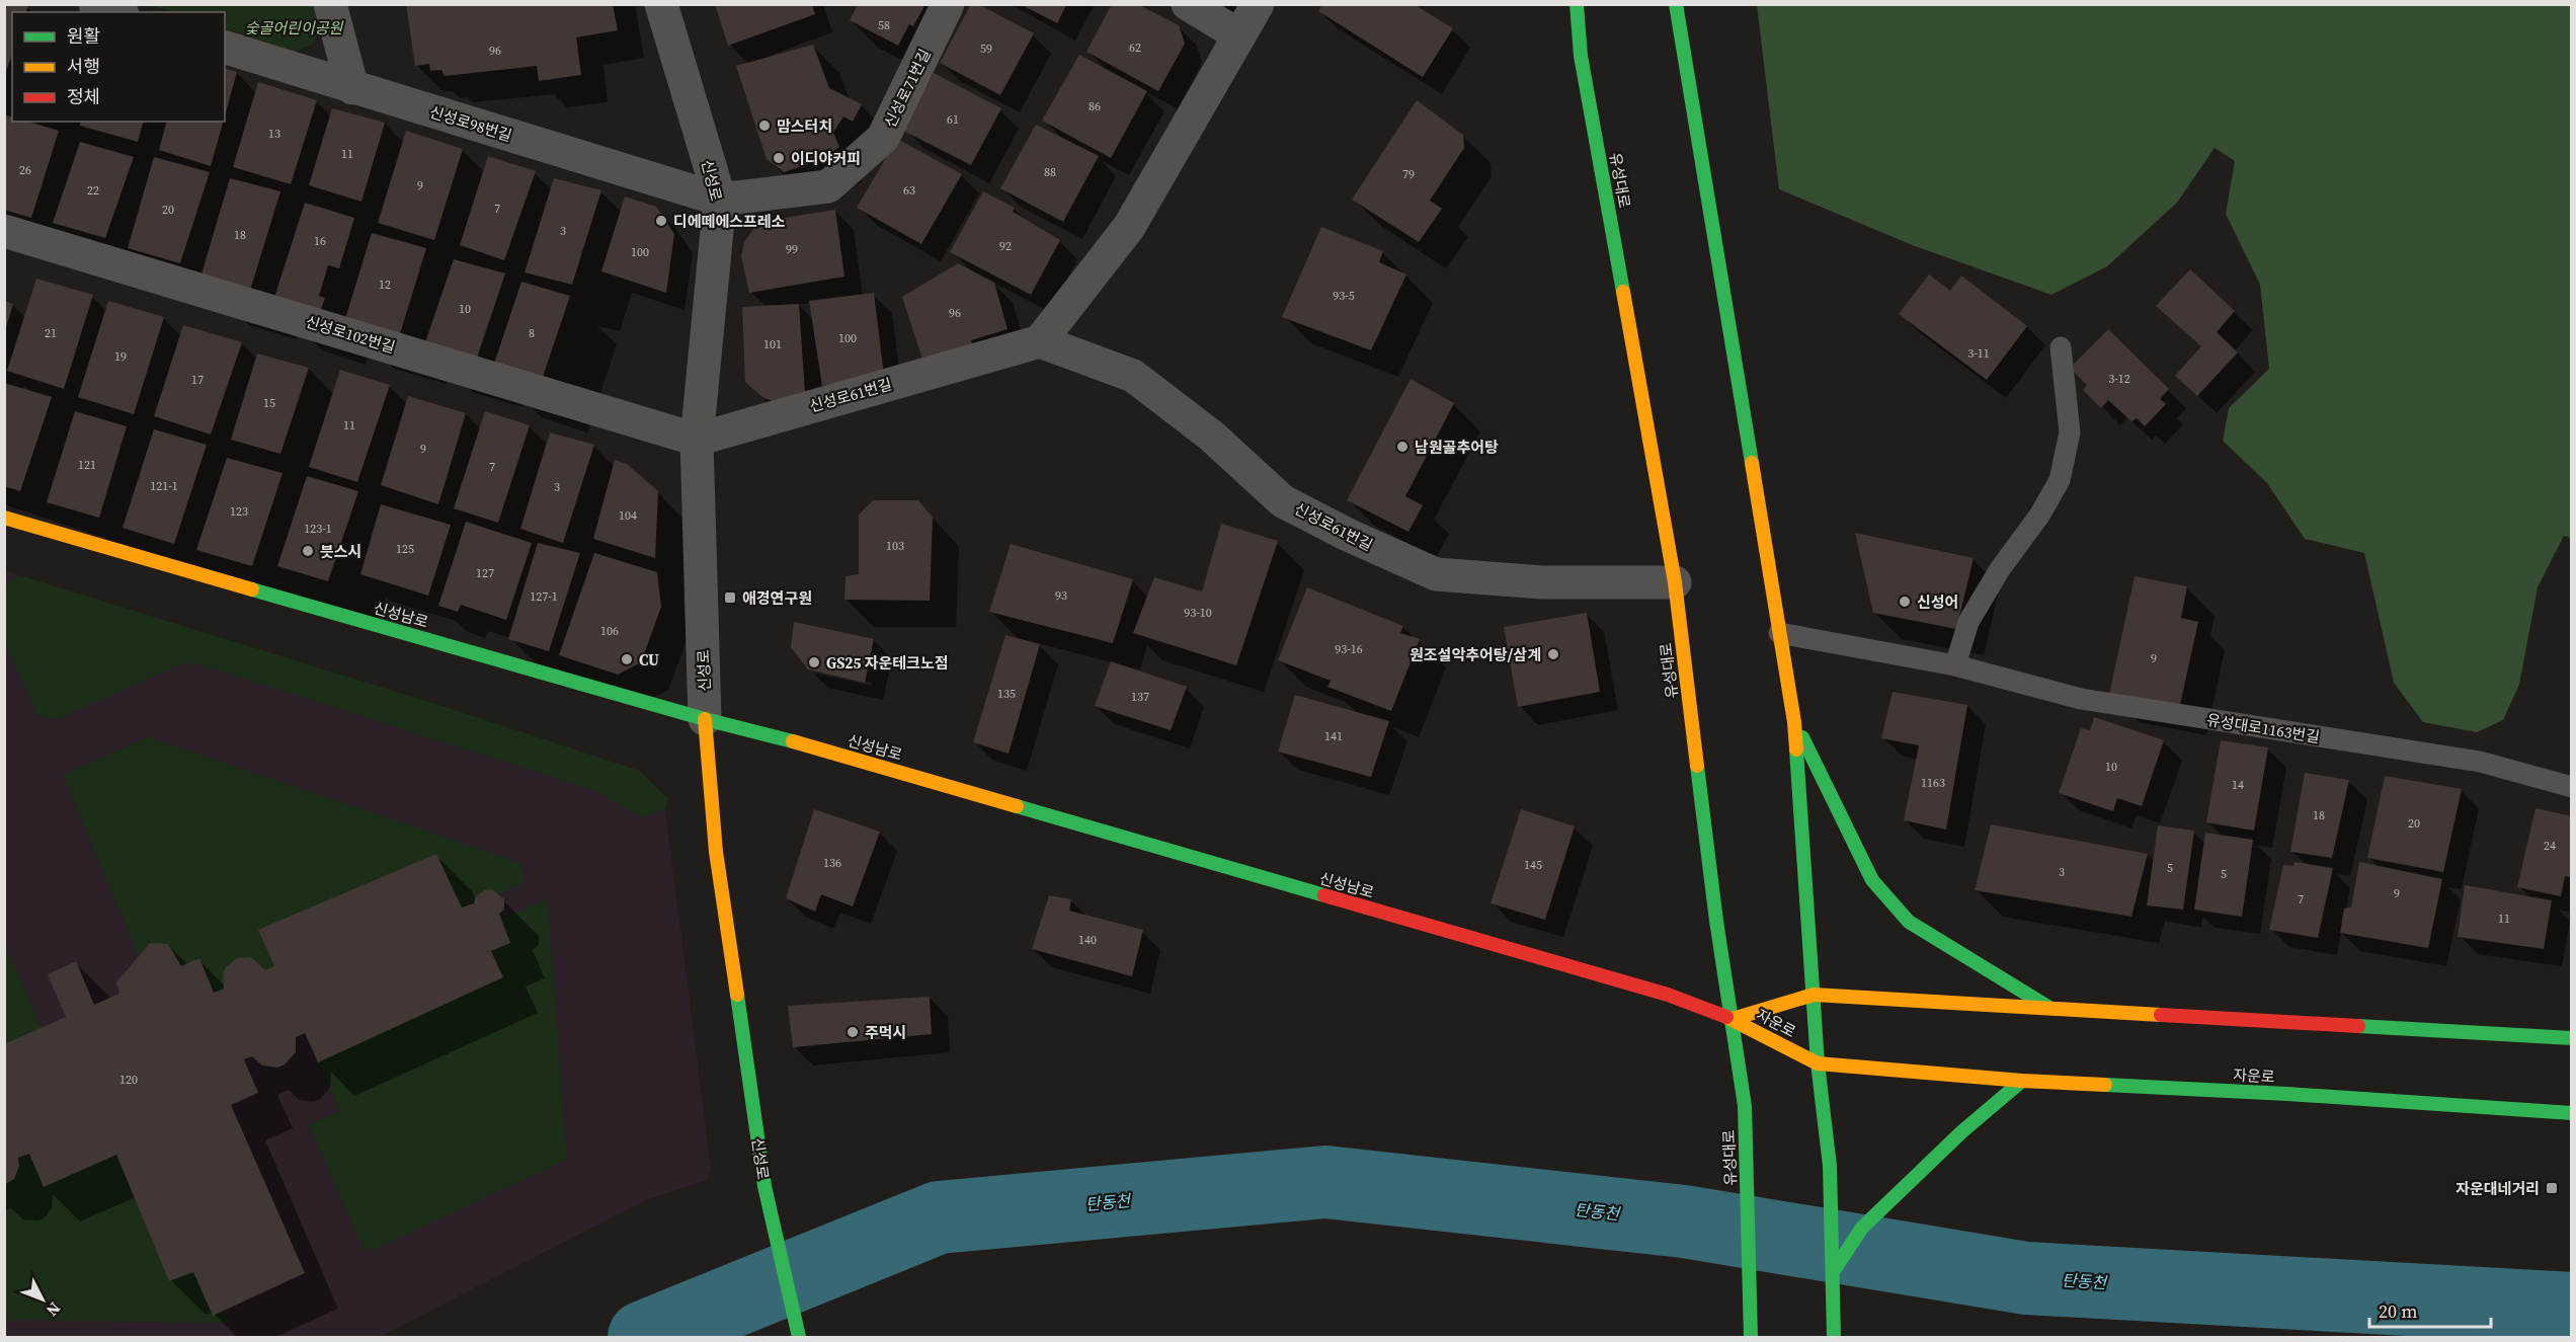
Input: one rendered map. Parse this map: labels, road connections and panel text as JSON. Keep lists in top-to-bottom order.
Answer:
{
  "streets": {
    "street": [
      "신성로71번길",
      "신성로98번길",
      "신성로",
      "유성대로",
      "신성로102번길",
      "신성로61번길",
      "신성남로",
      "자운로"
    ],
    "lane": ["유성대로1163번길"]
  },
  "crossings": [
    ["신성로71번길", "신성로98번길"],
    ["신성로71번길", "신성로"],
    ["신성로98번길", "신성로"],
    ["신성로", "신성로102번길"],
    ["신성로", "신성로61번길"],
    ["신성로", "신성남로"],
    ["유성대로", "신성로61번길"],
    ["유성대로", "신성남로"],
    ["유성대로", "자운로"],
    ["신성로102번길", "신성로61번길"],
    ["신성남로", "자운로"]
  ],
  "water": ["탄동천"],
  "parks": ["숯골어린이공원"],
  "places": {
    "other": [
      "맘스터치",
      "이디야커피",
      "디에떼에스프레소",
      "남원골추어탕",
      "븟스시",
      "신성어",
      "원조설악추어탕/삼계",
      "CU",
      "GS25 자운테크노점",
      "주먹시"
    ],
    "transit": ["애경연구원", "자운대네거리"]
  },
  "house_numbers": [
    "58",
    "62",
    "59",
    "96",
    "86",
    "61",
    "13",
    "11",
    "26",
    "88",
    "79",
    "9",
    "22",
    "63",
    "7",
    "20",
    "3",
    "18",
    "16",
    "92",
    "99",
    "100",
    "12",
    "93-5",
    "10",
    "96",
    "21",
    "8",
    "100",
    "101",
    "3-11",
    "19",
    "3-12",
    "17",
    "15",
    "11",
    "9",
    "121",
    "7",
    "121-1",
    "3",
    "123",
    "104",
    "123-1",
    "103",
    "125",
    "127",
    "93",
    "127-1",
    "93-10",
    "106",
    "93-16",
    "9",
    "135",
    "137",
    "141",
    "10",
    "1163",
    "14",
    "18",
    "20",
    "24",
    "136",
    "145",
    "5",
    "3",
    "5",
    "9",
    "7",
    "11",
    "140",
    "120"
  ],
  "legend": ["원활", "서행", "정체"],
  "scale_bar": "20 m",
  "north": "bottom right"
}
